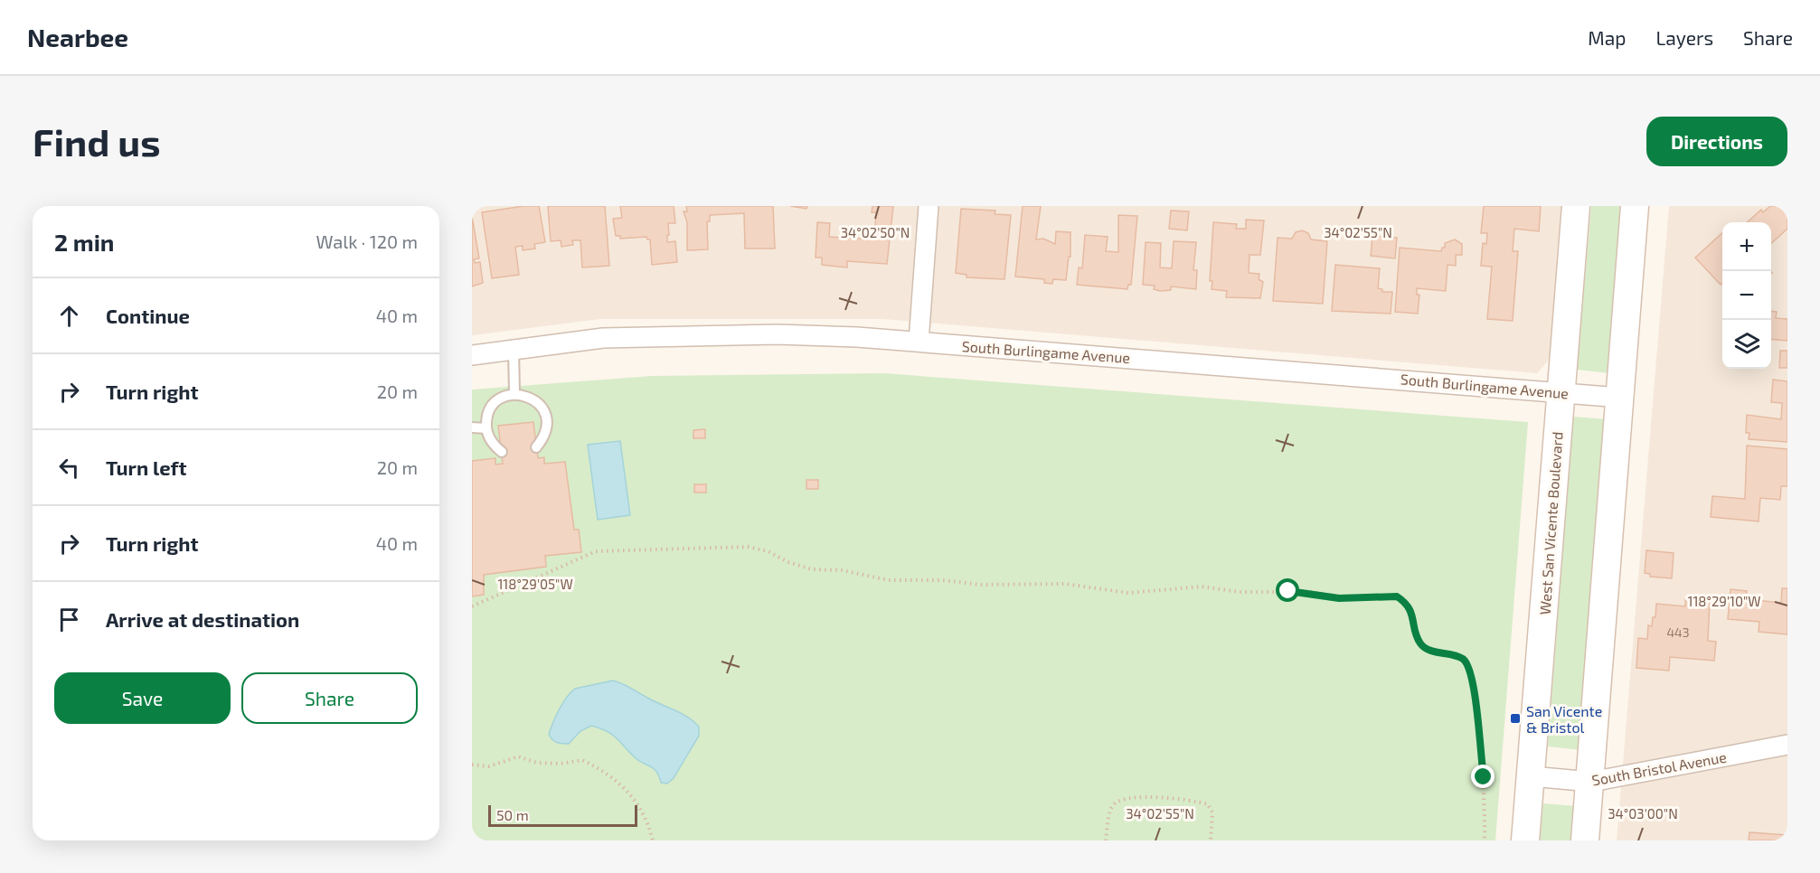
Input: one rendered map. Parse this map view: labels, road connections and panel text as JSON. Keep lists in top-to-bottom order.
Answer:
{
  "streets": {
    "main road": ["West San Vicente Boulevard"],
    "street": ["South Burlingame Avenue", "South Bristol Avenue"]
  },
  "crossings": [
    ["South Burlingame Avenue", "West San Vicente Boulevard"],
    ["West San Vicente Boulevard", "South Bristol Avenue"]
  ],
  "places": {
    "transit": ["San Vicente & Bristol"]
  },
  "house_numbers": ["443"],
  "scale_bar": "50 m",
  "page": {
    "header": "Nearbee",
    "nav": ["Map", "Layers", "Share"],
    "buttons": [
      "Directions",
      ["Save", "Share"]
    ],
    "title": "Find us",
    "heading": ["2 min", "Walk · 120 m"],
    "map_buttons": ["+", "−"],
    "list": [
      ["Continue", "40 m"],
      ["Turn right", "20 m"],
      ["Turn left", "20 m"],
      ["Turn right", "40 m"],
      "Arrive at destination"
    ],
    "scale": "50 m"
  },
  "coordinates": [
    "34°02'50\"N",
    "34°02'55\"N",
    "118°29'05\"W",
    "118°29'10\"W",
    "34°03'00\"N"
  ]
}
